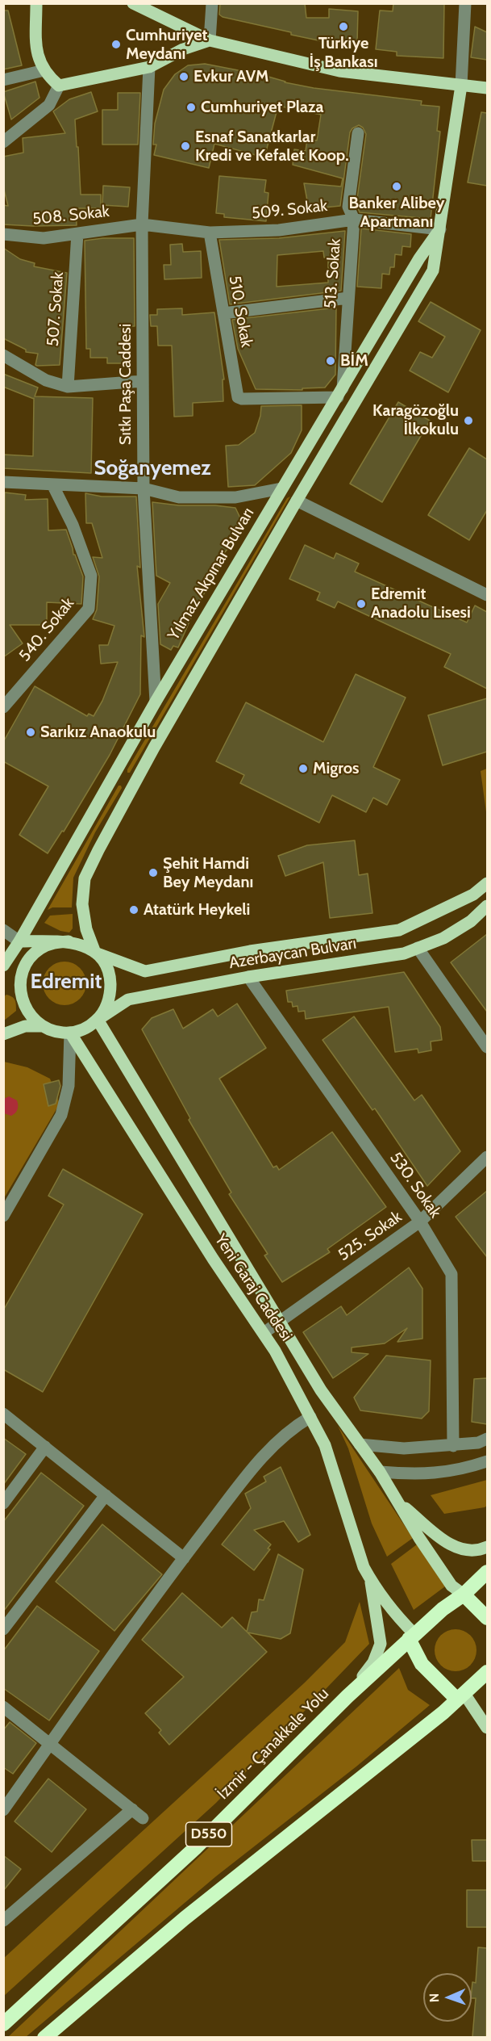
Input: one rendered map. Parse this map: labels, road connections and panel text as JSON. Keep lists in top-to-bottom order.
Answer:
{
  "streets": {
    "highway": ["İzmir - Çanakkale Yolu", "D550"],
    "main road": ["Yılmaz Akpınar Bulvarı", "Azerbaycan Bulvarı", "Yeni Garaj Caddesi"],
    "street": [
      "509. Sokak",
      "508. Sokak",
      "513. Sokak",
      "507. Sokak",
      "510. Sokak",
      "Sıtkı Paşa Caddesi",
      "540. Sokak",
      "530. Sokak",
      "525. Sokak"
    ]
  },
  "crossings": [
    ["509. Sokak", "508. Sokak"],
    ["509. Sokak", "513. Sokak"],
    ["509. Sokak", "510. Sokak"],
    ["509. Sokak", "Sıtkı Paşa Caddesi"],
    ["509. Sokak", "Yılmaz Akpınar Bulvarı"],
    ["508. Sokak", "507. Sokak"],
    ["508. Sokak", "Sıtkı Paşa Caddesi"],
    ["513. Sokak", "510. Sokak"],
    ["513. Sokak", "Yılmaz Akpınar Bulvarı"],
    ["510. Sokak", "Yılmaz Akpınar Bulvarı"],
    ["Sıtkı Paşa Caddesi", "Yılmaz Akpınar Bulvarı"],
    ["Yılmaz Akpınar Bulvarı", "Azerbaycan Bulvarı"],
    ["Yılmaz Akpınar Bulvarı", "Yeni Garaj Caddesi"],
    ["Azerbaycan Bulvarı", "530. Sokak"],
    ["Azerbaycan Bulvarı", "Yeni Garaj Caddesi"],
    ["530. Sokak", "525. Sokak"],
    ["525. Sokak", "Yeni Garaj Caddesi"]
  ],
  "districts": ["Soğanyemez", "Edremit"],
  "places": [
    "Türkiye İş Bankası",
    "Cumhuriyet Meydanı",
    "Evkur AVM",
    "Cumhuriyet Plaza",
    "Esnaf Sanatkarlar Kredi ve Kefalet Koop.",
    "Banker Alibey Apartmanı",
    "BİM",
    "Karagözoğlu İlkokulu",
    "Edremit Anadolu Lisesi",
    "Sarıkız Anaokulu",
    "Migros",
    "Şehit Hamdi Bey Meydanı",
    "Atatürk Heykeli"
  ],
  "north": "left"
}
